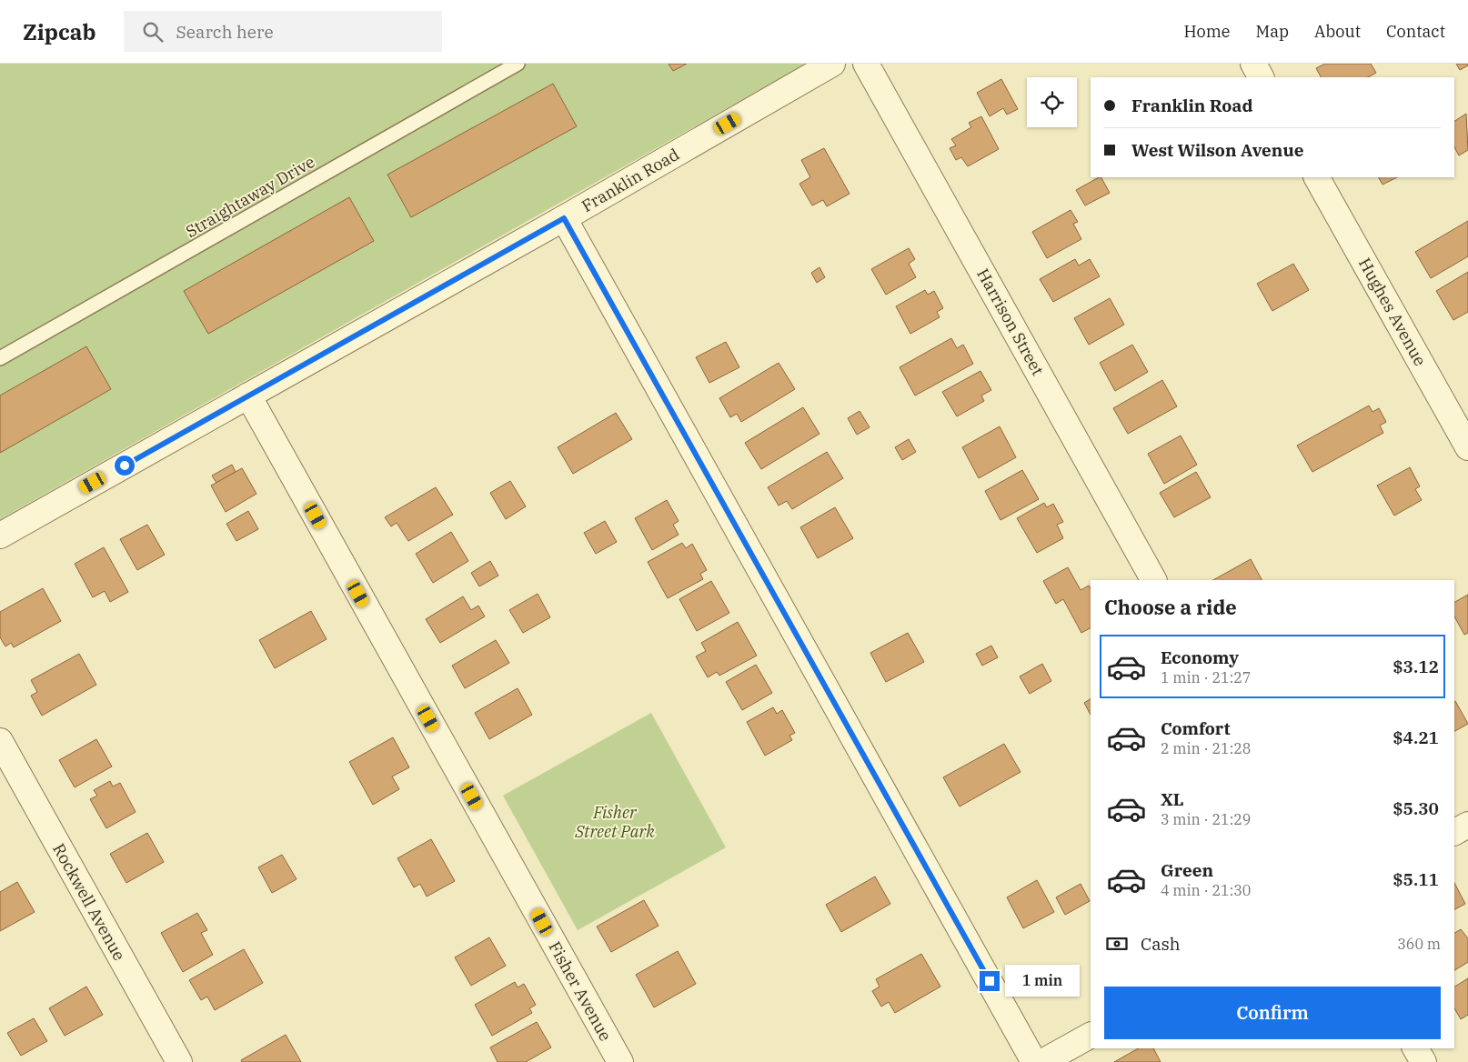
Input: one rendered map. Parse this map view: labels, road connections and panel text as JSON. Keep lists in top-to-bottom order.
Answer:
{
  "streets": {
    "street": [
      "Franklin Road",
      "Hughes Avenue",
      "Harrison Street",
      "Rockwell Avenue",
      "Fisher Avenue"
    ],
    "lane": ["Straightaway Drive"]
  },
  "crossings": [
    ["Franklin Road", "Fisher Avenue"]
  ],
  "parks": ["Fisher Street Park"],
  "page": {
    "header": "Zipcab",
    "search": "Search here",
    "nav": [
      "Home",
      "Map",
      "About",
      "Contact"
    ],
    "banner": ["Franklin Road", "West Wilson Avenue"],
    "heading": "Choose a ride",
    "list": [
      {
        "name": "Economy",
        "note": "1 min · 21:27",
        "value": "$3.12"
      },
      {
        "name": "Comfort",
        "note": "2 min · 21:28",
        "value": "$4.21"
      },
      {
        "name": "XL",
        "note": "3 min · 21:29",
        "value": "$5.30"
      },
      {
        "name": "Green",
        "note": "4 min · 21:30",
        "value": "$5.11"
      }
    ],
    "pay": ["Cash", "360 m"],
    "bubble": "1 min",
    "buttons": "Confirm"
  }
}
